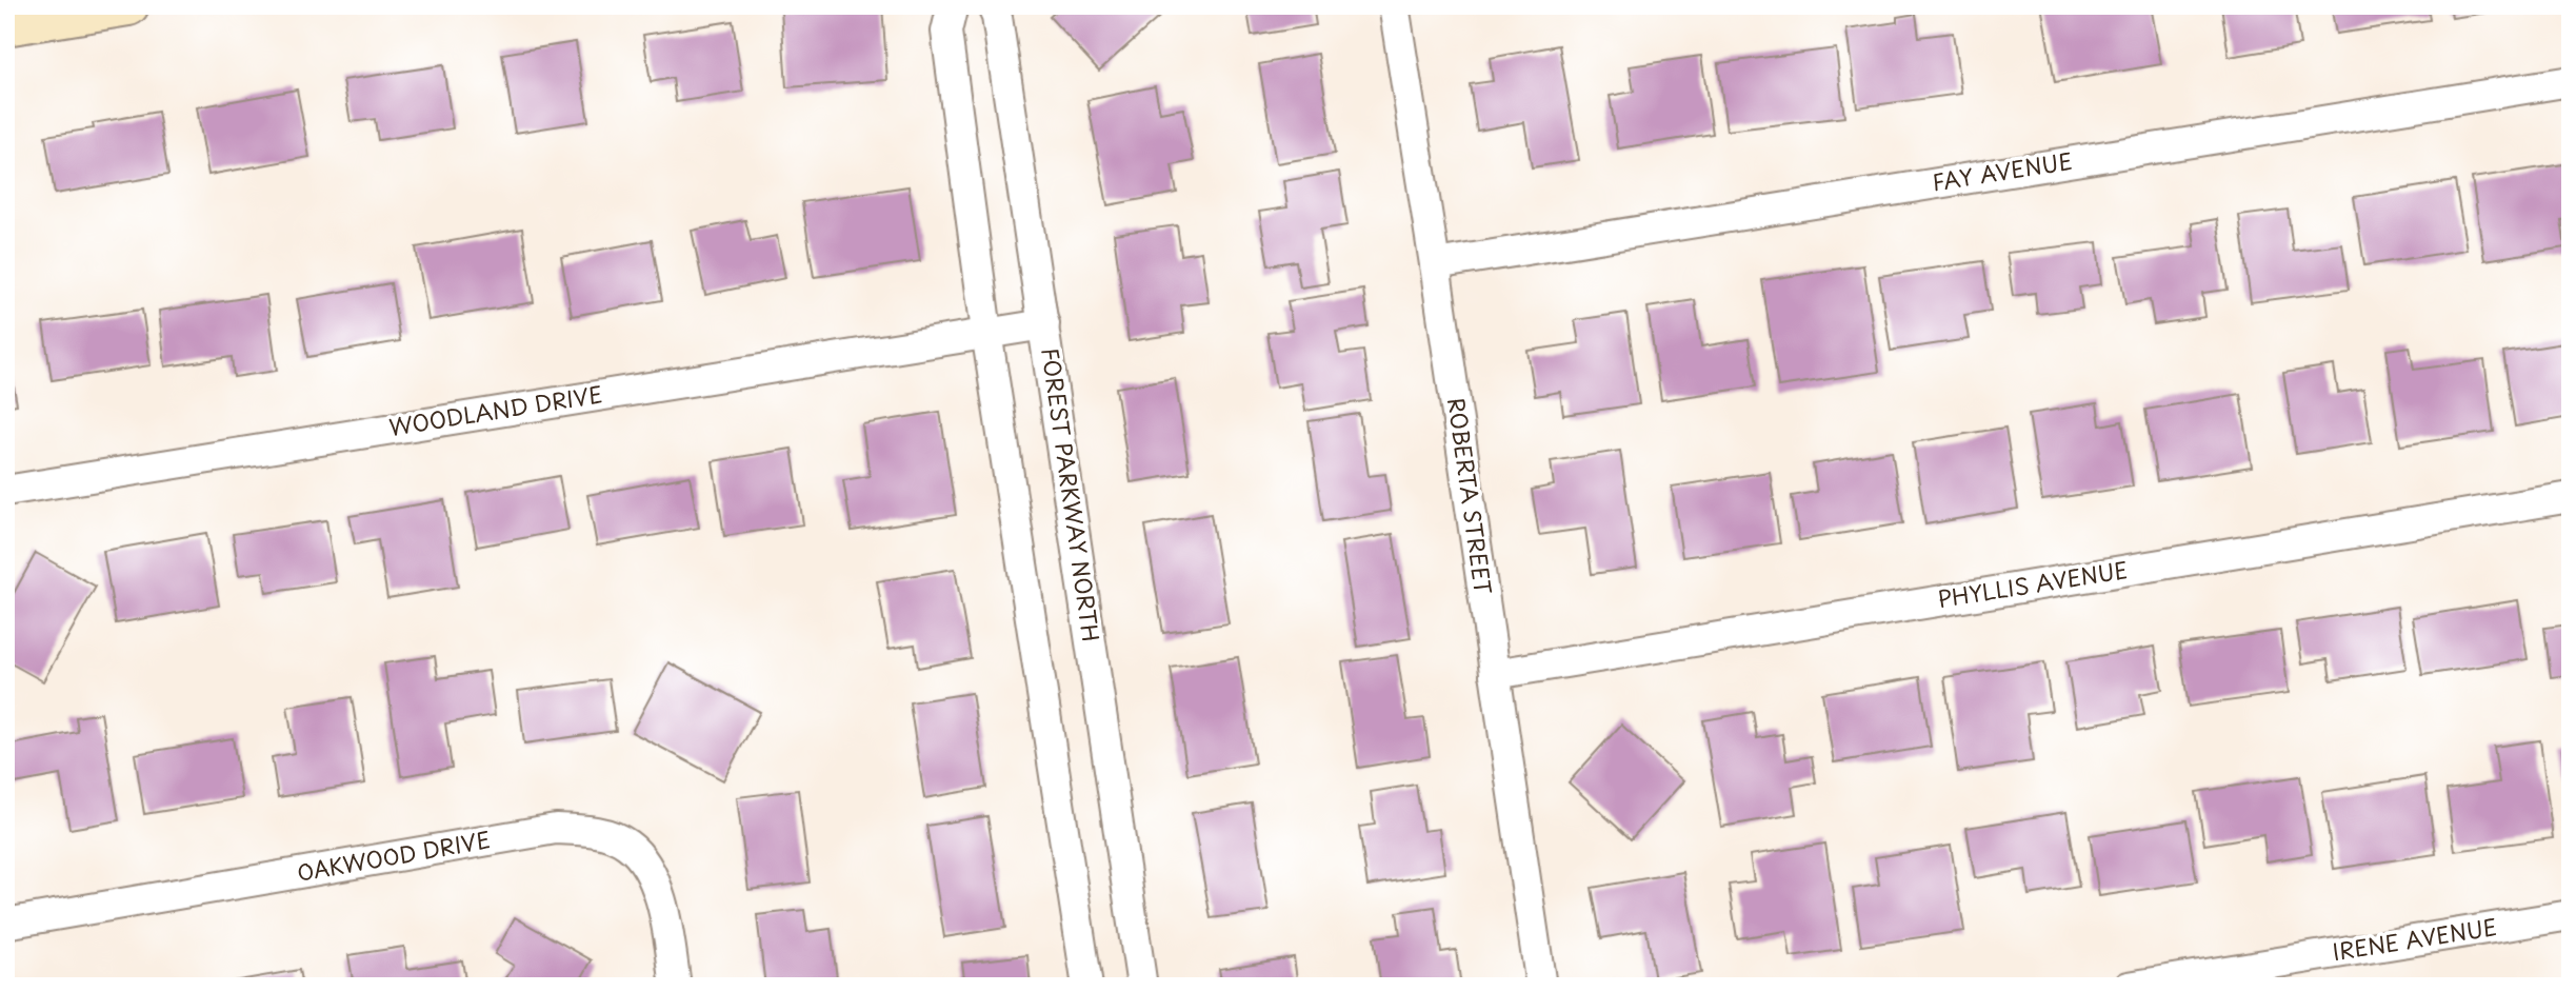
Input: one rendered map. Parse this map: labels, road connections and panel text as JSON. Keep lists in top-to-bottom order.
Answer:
{
  "streets": {
    "street": [
      "FAY AVENUE",
      "WOODLAND DRIVE",
      "FOREST PARKWAY NORTH",
      "ROBERTA STREET",
      "PHYLLIS AVENUE",
      "OAKWOOD DRIVE",
      "IRENE AVENUE"
    ]
  },
  "crossings": [
    ["FAY AVENUE", "ROBERTA STREET"],
    ["WOODLAND DRIVE", "FOREST PARKWAY NORTH"],
    ["ROBERTA STREET", "PHYLLIS AVENUE"]
  ]
}
